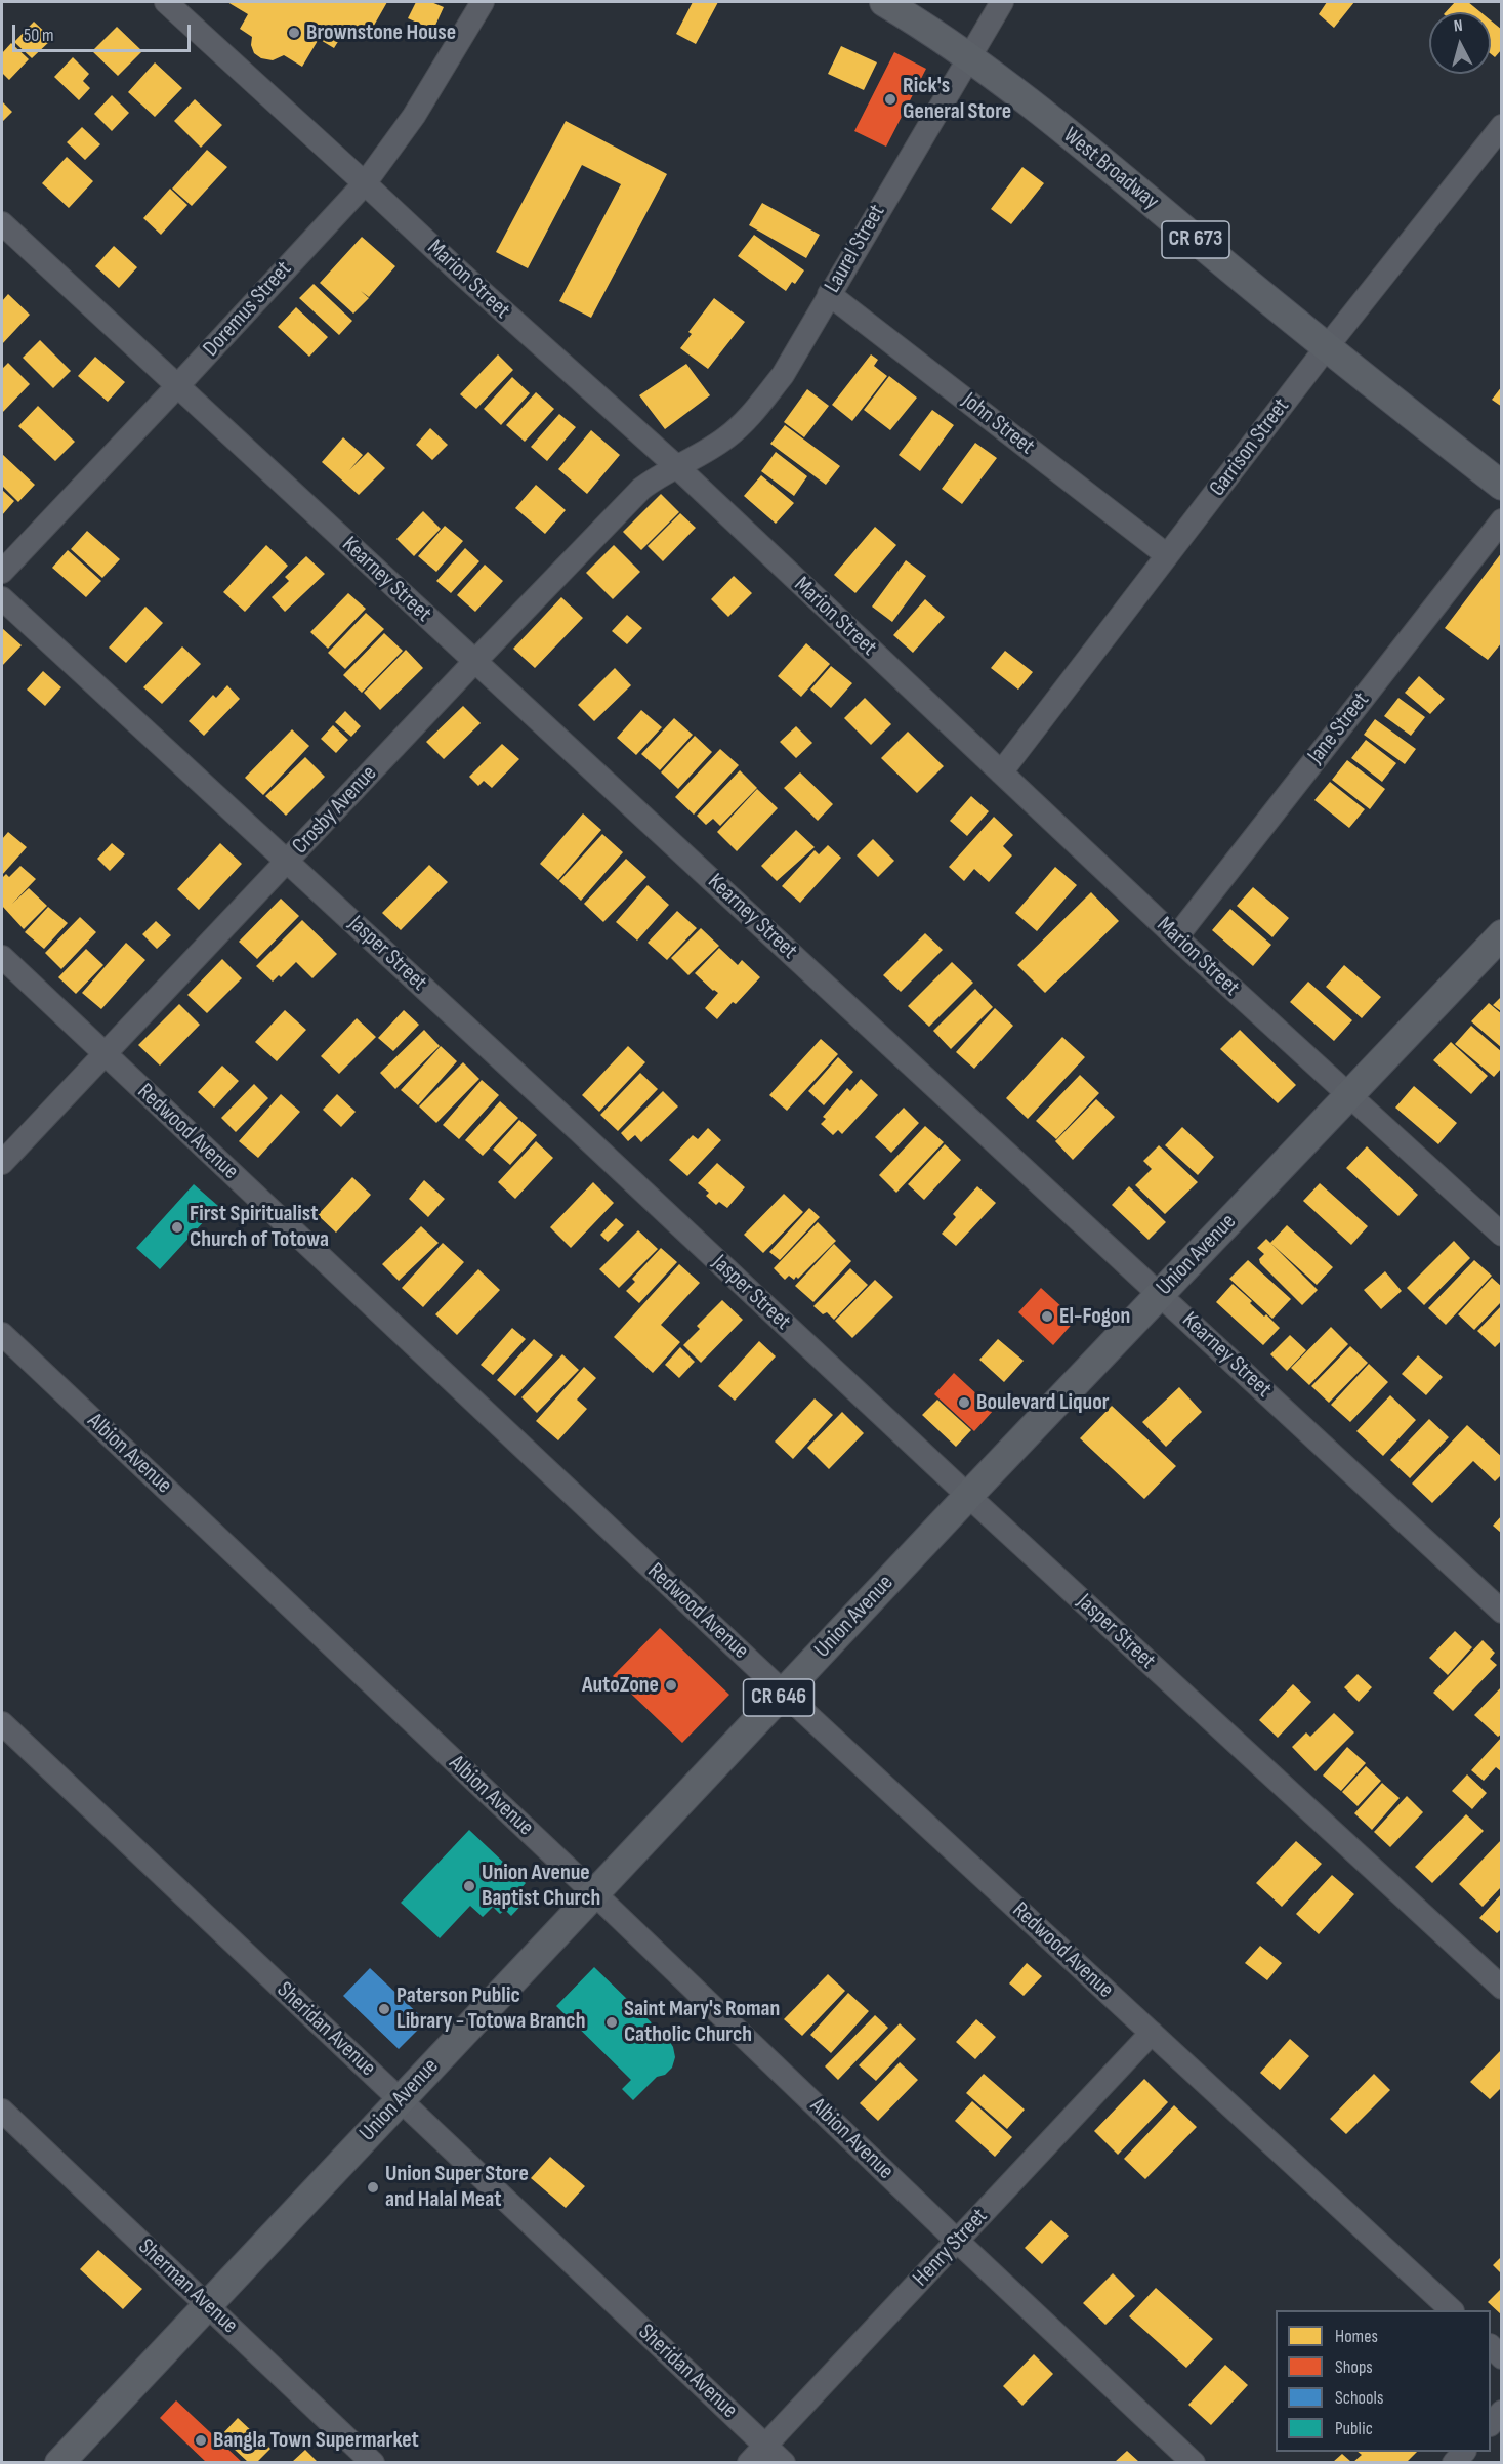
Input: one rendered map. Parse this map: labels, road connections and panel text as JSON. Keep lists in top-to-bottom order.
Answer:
{
  "streets": {
    "main road": [
      "West Broadway",
      "CR 673",
      "Union Avenue",
      "CR 646"
    ],
    "street": [
      "Laurel Street",
      "Marion Street",
      "Doremus Street",
      "John Street",
      "Garrison Street",
      "Kearney Street",
      "Jane Street",
      "Crosby Avenue",
      "Jasper Street",
      "Redwood Avenue",
      "Albion Avenue",
      "Sheridan Avenue",
      "Henry Street",
      "Sherman Avenue"
    ]
  },
  "crossings": [
    ["West Broadway", "Laurel Street"],
    ["West Broadway", "Garrison Street"],
    ["Laurel Street", "Marion Street"],
    ["Laurel Street", "John Street"],
    ["Laurel Street", "Crosby Avenue"],
    ["Marion Street", "Doremus Street"],
    ["Marion Street", "Garrison Street"],
    ["Marion Street", "Jane Street"],
    ["Marion Street", "Crosby Avenue"],
    ["Marion Street", "Union Avenue"],
    ["Doremus Street", "Kearney Street"],
    ["John Street", "Garrison Street"],
    ["Kearney Street", "Crosby Avenue"],
    ["Kearney Street", "Union Avenue"],
    ["Crosby Avenue", "Jasper Street"],
    ["Crosby Avenue", "Redwood Avenue"],
    ["Jasper Street", "Union Avenue"],
    ["Redwood Avenue", "Union Avenue"],
    ["Redwood Avenue", "Henry Street"],
    ["Union Avenue", "Albion Avenue"],
    ["Union Avenue", "Sheridan Avenue"],
    ["Union Avenue", "Sherman Avenue"],
    ["Albion Avenue", "Henry Street"],
    ["Sheridan Avenue", "Henry Street"]
  ],
  "places": [
    "Brownstone House",
    "Rick's General Store",
    "First Spiritualist Church of Totowa",
    "El-Fogon",
    "Boulevard Liquor",
    "AutoZone",
    "Union Avenue Baptist Church",
    "Paterson Public Library - Totowa Branch",
    "Saint Mary's Roman Catholic Church",
    "Union Super Store and Halal Meat",
    "Bangla Town Supermarket"
  ],
  "legend": [
    "Homes",
    "Shops",
    "Schools",
    "Public"
  ],
  "scale_bar": "50 m",
  "north": "top"
}
